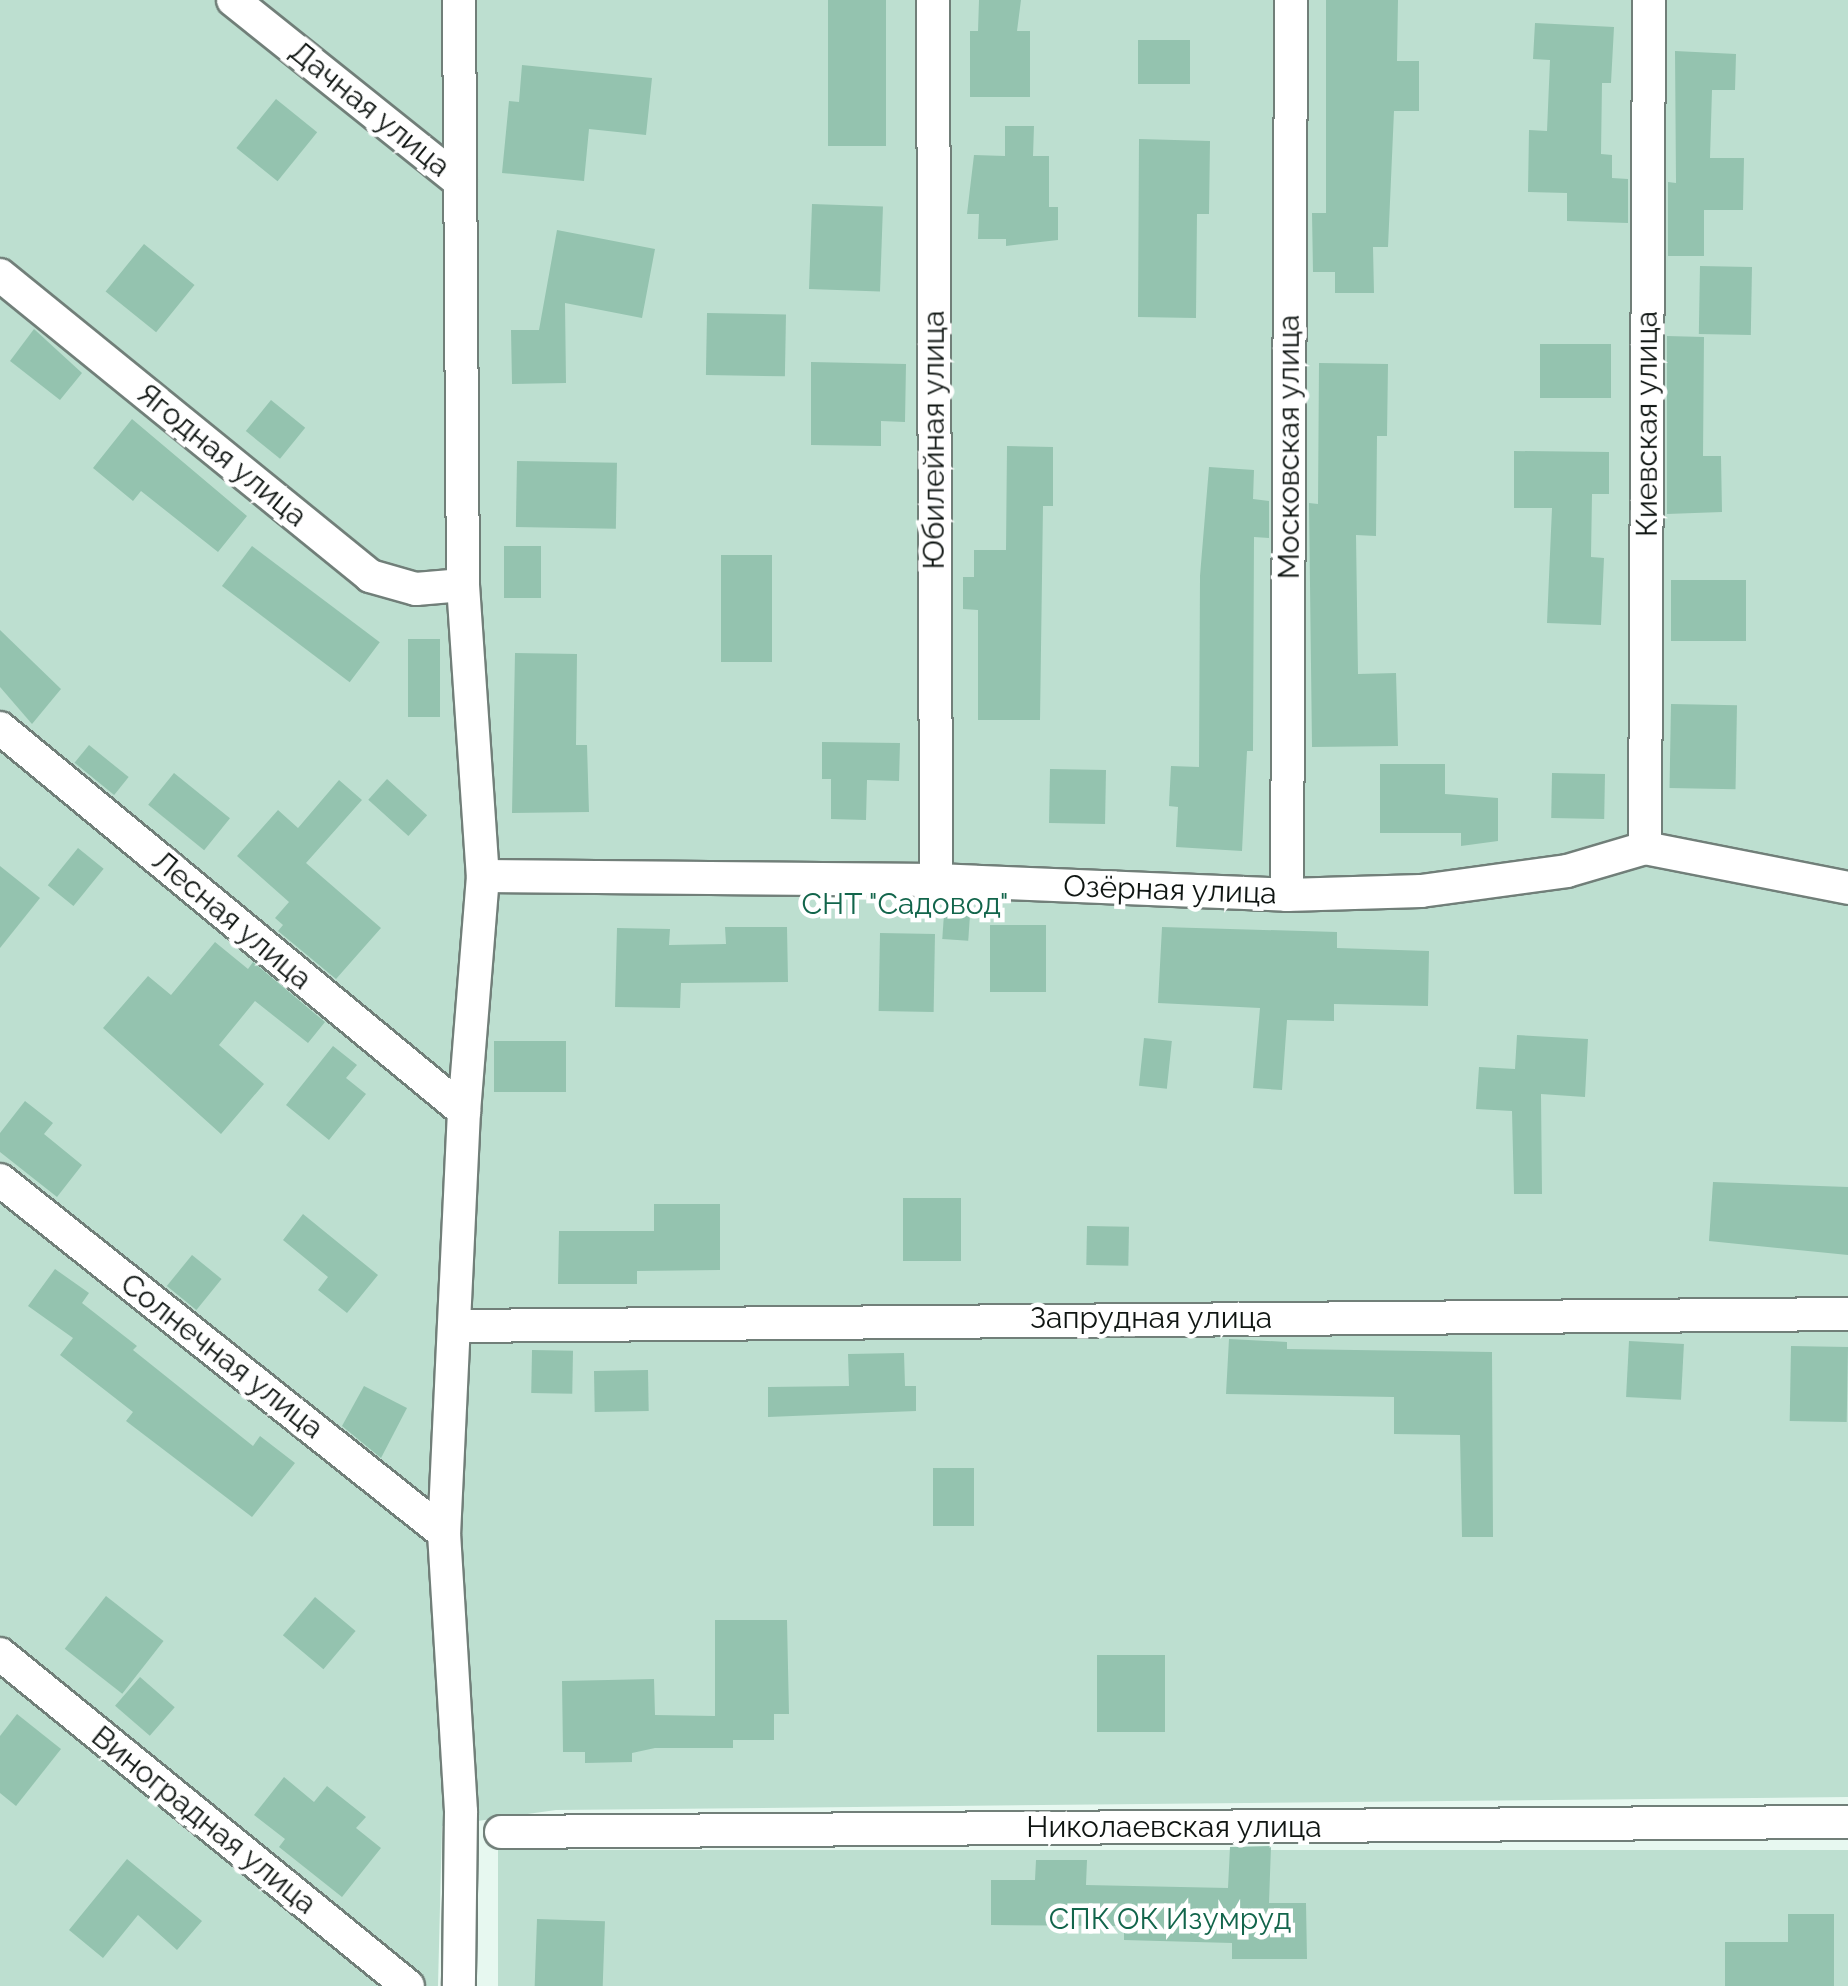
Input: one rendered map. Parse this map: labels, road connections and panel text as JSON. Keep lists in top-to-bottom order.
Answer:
{
  "streets": {
    "street": [
      "Дачная улица",
      "Киевская улица",
      "Юбилейная улица",
      "Московская улица",
      "Ягодная улица",
      "Озёрная улица",
      "Лесная улица",
      "Запрудная улица",
      "Солнечная улица",
      "Виноградная улица",
      "Николаевская улица"
    ]
  },
  "crossings": [
    ["Киевская улица", "Озёрная улица"],
    ["Юбилейная улица", "Озёрная улица"],
    ["Московская улица", "Озёрная улица"]
  ],
  "parks": ["СНТ \"Садовод\"", "СПК ОК Изумруд"]
}
